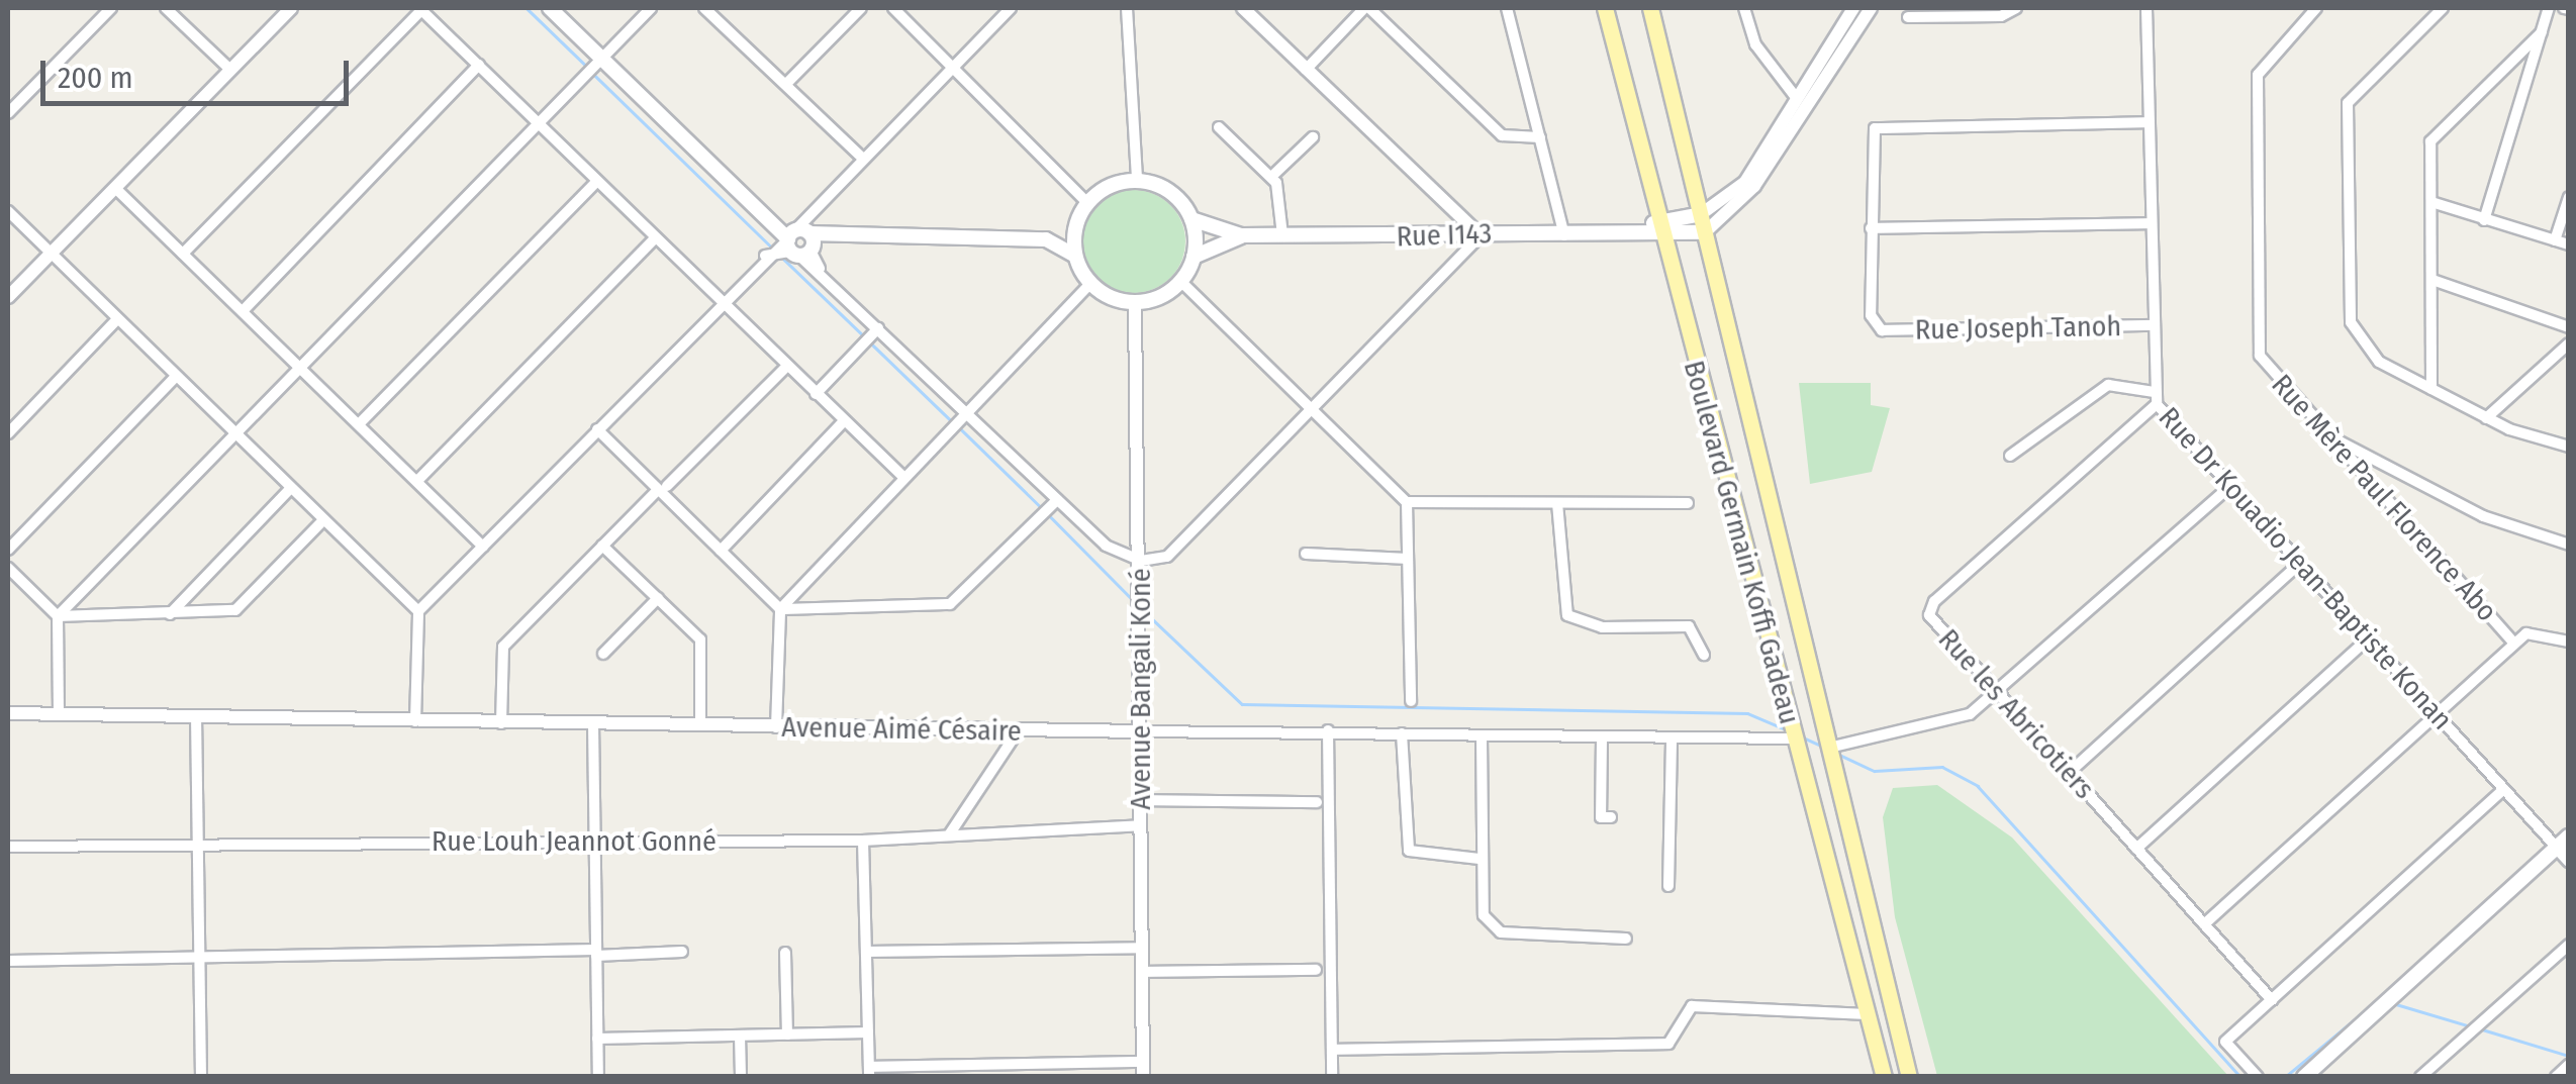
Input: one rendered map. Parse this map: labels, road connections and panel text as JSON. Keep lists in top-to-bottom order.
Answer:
{
  "streets": {
    "main road": ["Rue I143", "Boulevard Germain Koffi Gadeau"],
    "street": [
      "Rue Joseph Tanoh",
      "Rue Mère Paul Florence Abo",
      "Rue Dr Kouadio Jean-Baptiste Konan",
      "Avenue Bangali Koné",
      "Rue les Abricotiers",
      "Avenue Aimé Césaire",
      "Rue Louh Jeannot Gonné"
    ]
  },
  "crossings": [
    ["Rue I143", "Boulevard Germain Koffi Gadeau"],
    ["Rue I143", "Avenue Bangali Koné"],
    ["Rue Joseph Tanoh", "Rue Dr Kouadio Jean-Baptiste Konan"],
    ["Boulevard Germain Koffi Gadeau", "Avenue Aimé Césaire"],
    ["Rue Dr Kouadio Jean-Baptiste Konan", "Rue les Abricotiers"],
    ["Avenue Bangali Koné", "Avenue Aimé Césaire"],
    ["Avenue Bangali Koné", "Rue Louh Jeannot Gonné"]
  ],
  "scale_bar": "200 m"
}
